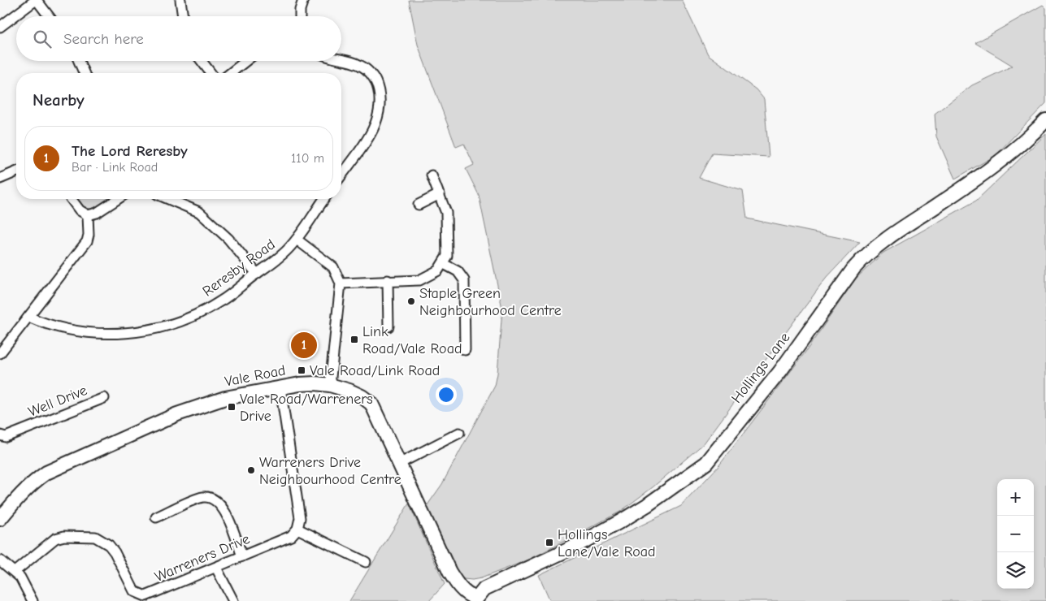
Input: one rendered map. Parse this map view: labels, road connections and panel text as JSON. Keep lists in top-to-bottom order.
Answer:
{
  "streets": {
    "street": [
      "Reresby Road",
      "Hollings Lane",
      "Vale Road",
      "Well Drive",
      "Warreners Drive"
    ]
  },
  "crossings": [
    ["Hollings Lane", "Vale Road"]
  ],
  "places": {
    "other": ["Staple Green Neighbourhood Centre", "Warreners Drive Neighbourhood Centre"],
    "transit": [
      "Link Road/Vale Road",
      "Vale Road/Link Road",
      "Vale Road/Warreners Drive",
      "Hollings Lane/Vale Road"
    ]
  },
  "page": {
    "search": "Search here",
    "heading": "Nearby",
    "list": [
      {
        "mark": "1",
        "name": "The Lord Reresby",
        "note": "Bar · Link Road",
        "value": "110 m"
      }
    ],
    "pins": "1",
    "map_buttons": ["+", "−"]
  }
}
